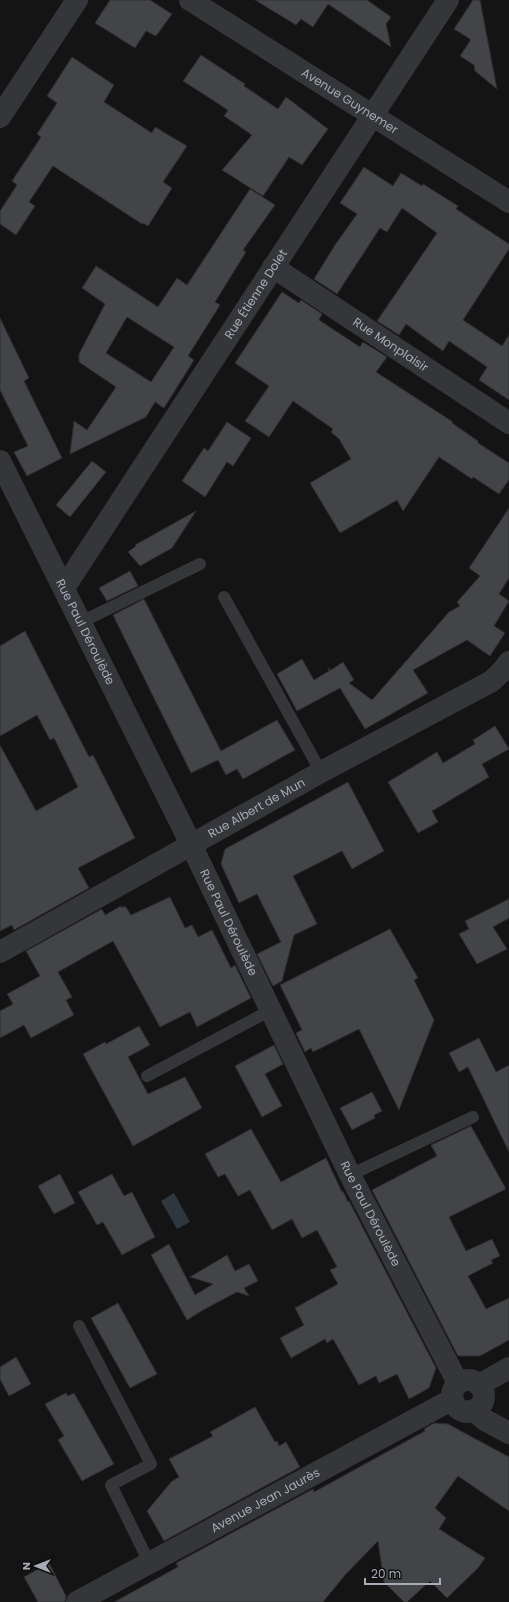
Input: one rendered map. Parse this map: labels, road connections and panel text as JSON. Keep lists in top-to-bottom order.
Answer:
{
  "streets": {
    "street": [
      "Avenue Guynemer",
      "Rue Étienne Dolet",
      "Rue Monplaisir",
      "Rue Paul Déroulède",
      "Rue Albert de Mun",
      "Avenue Jean Jaurès"
    ]
  },
  "crossings": [
    ["Avenue Guynemer", "Rue Étienne Dolet"],
    ["Rue Étienne Dolet", "Rue Monplaisir"],
    ["Rue Étienne Dolet", "Rue Paul Déroulède"],
    ["Rue Paul Déroulède", "Rue Albert de Mun"],
    ["Rue Paul Déroulède", "Avenue Jean Jaurès"]
  ],
  "scale_bar": "20 m",
  "north": "left"
}
